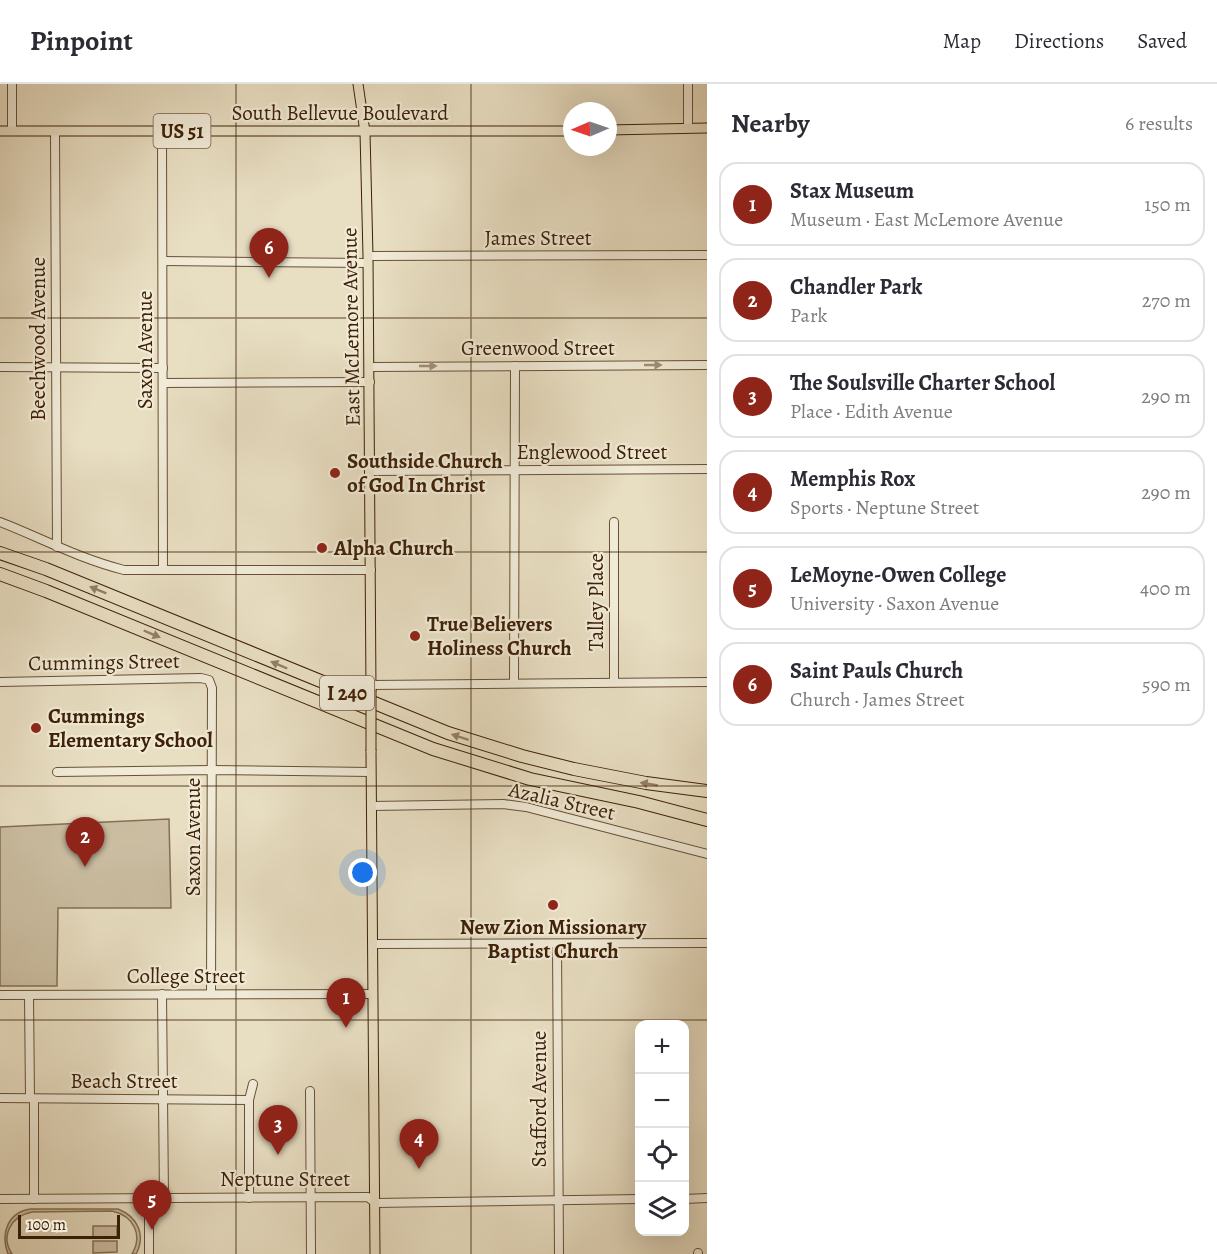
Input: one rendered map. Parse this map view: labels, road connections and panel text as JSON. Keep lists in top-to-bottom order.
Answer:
{
  "streets": {
    "highway": ["I 240"],
    "main road": ["South Bellevue Boulevard", "US 51", "East McLemore Avenue"],
    "street": [
      "James Street",
      "Beechwood Avenue",
      "Greenwood Street",
      "Saxon Avenue",
      "Englewood Street",
      "Talley Place",
      "Cummings Street",
      "Azalia Street",
      "College Street",
      "Beach Street",
      "Stafford Avenue",
      "Neptune Street"
    ]
  },
  "crossings": [
    ["South Bellevue Boulevard", "East McLemore Avenue"],
    ["South Bellevue Boulevard", "Beechwood Avenue"],
    ["South Bellevue Boulevard", "Saxon Avenue"],
    ["James Street", "East McLemore Avenue"],
    ["James Street", "Saxon Avenue"],
    ["East McLemore Avenue", "Greenwood Street"],
    ["East McLemore Avenue", "Englewood Street"],
    ["East McLemore Avenue", "Azalia Street"],
    ["East McLemore Avenue", "College Street"],
    ["East McLemore Avenue", "Neptune Street"],
    ["Saxon Avenue", "Cummings Street"],
    ["Saxon Avenue", "College Street"],
    ["Stafford Avenue", "Neptune Street"]
  ],
  "one_way": ["Greenwood Street"],
  "places": [
    "Southside Church of God In Christ",
    "Alpha Church",
    "True Believers Holiness Church",
    "Cummings Elementary School",
    "New Zion Missionary Baptist Church"
  ],
  "scale_bar": "100 m",
  "north": "left",
  "page": {
    "header": "Pinpoint",
    "nav": ["Map", "Directions", "Saved"],
    "heading": ["Nearby", "6 results"],
    "list": [
      {
        "mark": "1",
        "name": "Stax Museum",
        "note": "Museum · East McLemore Avenue",
        "value": "150 m"
      },
      {
        "mark": "2",
        "name": "Chandler Park",
        "note": "Park",
        "value": "270 m"
      },
      {
        "mark": "3",
        "name": "The Soulsville Charter School",
        "note": "Place · Edith Avenue",
        "value": "290 m"
      },
      {
        "mark": "4",
        "name": "Memphis Rox",
        "note": "Sports · Neptune Street",
        "value": "290 m"
      },
      {
        "mark": "5",
        "name": "LeMoyne-Owen College",
        "note": "University · Saxon Avenue",
        "value": "400 m"
      },
      {
        "mark": "6",
        "name": "Saint Pauls Church",
        "note": "Church · James Street",
        "value": "590 m"
      }
    ],
    "pins": [
      "6",
      "2",
      "1",
      "3",
      "4",
      "5"
    ],
    "map_buttons": ["+", "−"],
    "scale": "100 m"
  }
}
